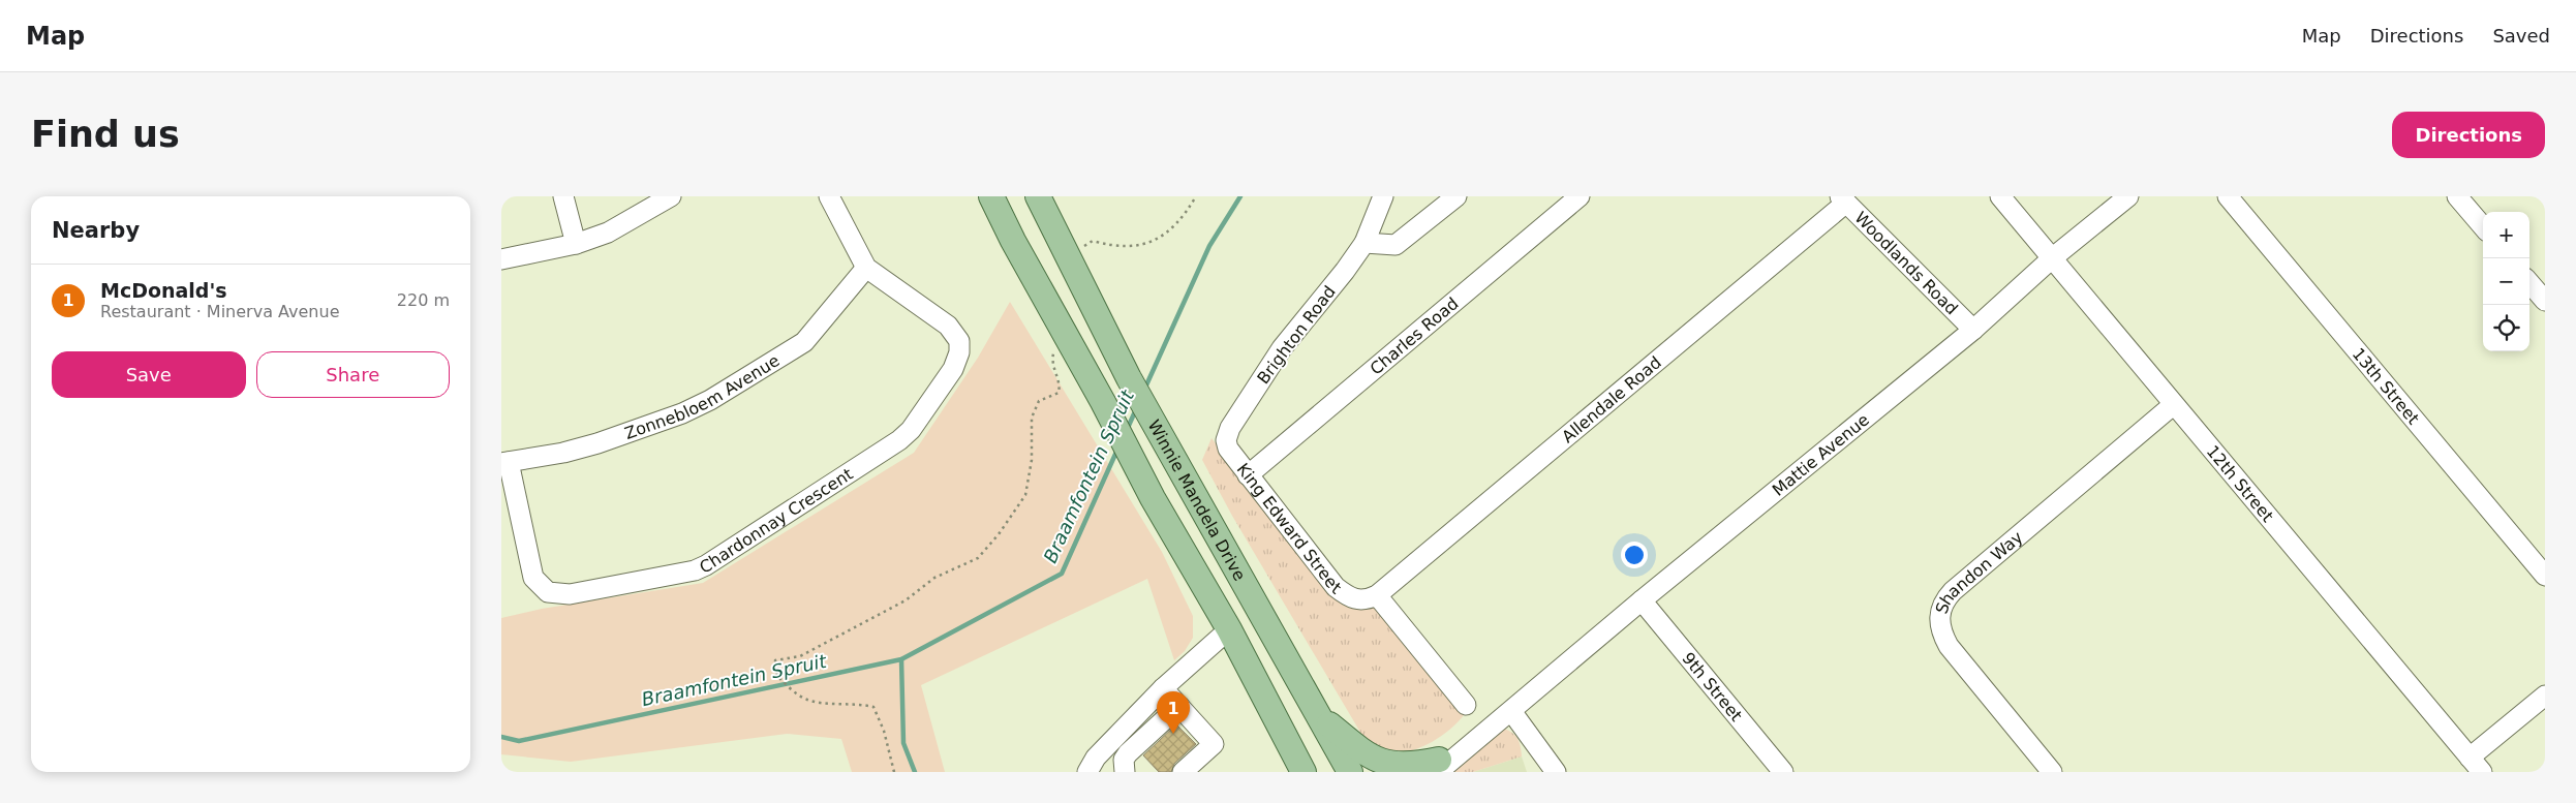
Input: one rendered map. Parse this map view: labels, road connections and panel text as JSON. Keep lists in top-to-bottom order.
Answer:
{
  "streets": {
    "main road": ["Winnie Mandela Drive"],
    "street": [
      "Woodlands Road",
      "Brighton Road",
      "Charles Road",
      "13th Street",
      "Zonnebloem Avenue",
      "Allendale Road",
      "Mattie Avenue",
      "12th Street",
      "Chardonnay Crescent",
      "King Edward Street",
      "Shandon Way",
      "9th Street"
    ]
  },
  "crossings": [
    ["Woodlands Road", "Allendale Road"],
    ["Woodlands Road", "Mattie Avenue"],
    ["Brighton Road", "King Edward Street"],
    ["Charles Road", "King Edward Street"],
    ["Zonnebloem Avenue", "Chardonnay Crescent"],
    ["Allendale Road", "King Edward Street"],
    ["Mattie Avenue", "12th Street"],
    ["Mattie Avenue", "9th Street"],
    ["12th Street", "Shandon Way"]
  ],
  "water": ["Braamfontein Spruit"],
  "page": {
    "header": "Map",
    "nav": ["Map", "Directions", "Saved"],
    "buttons": [
      "Directions",
      ["Save", "Share"]
    ],
    "title": "Find us",
    "heading": "Nearby",
    "map_buttons": ["+", "−"],
    "list": [
      {
        "mark": "1",
        "name": "McDonald's",
        "note": "Restaurant · Minerva Avenue",
        "value": "220 m"
      }
    ],
    "pins": "1"
  }
}
